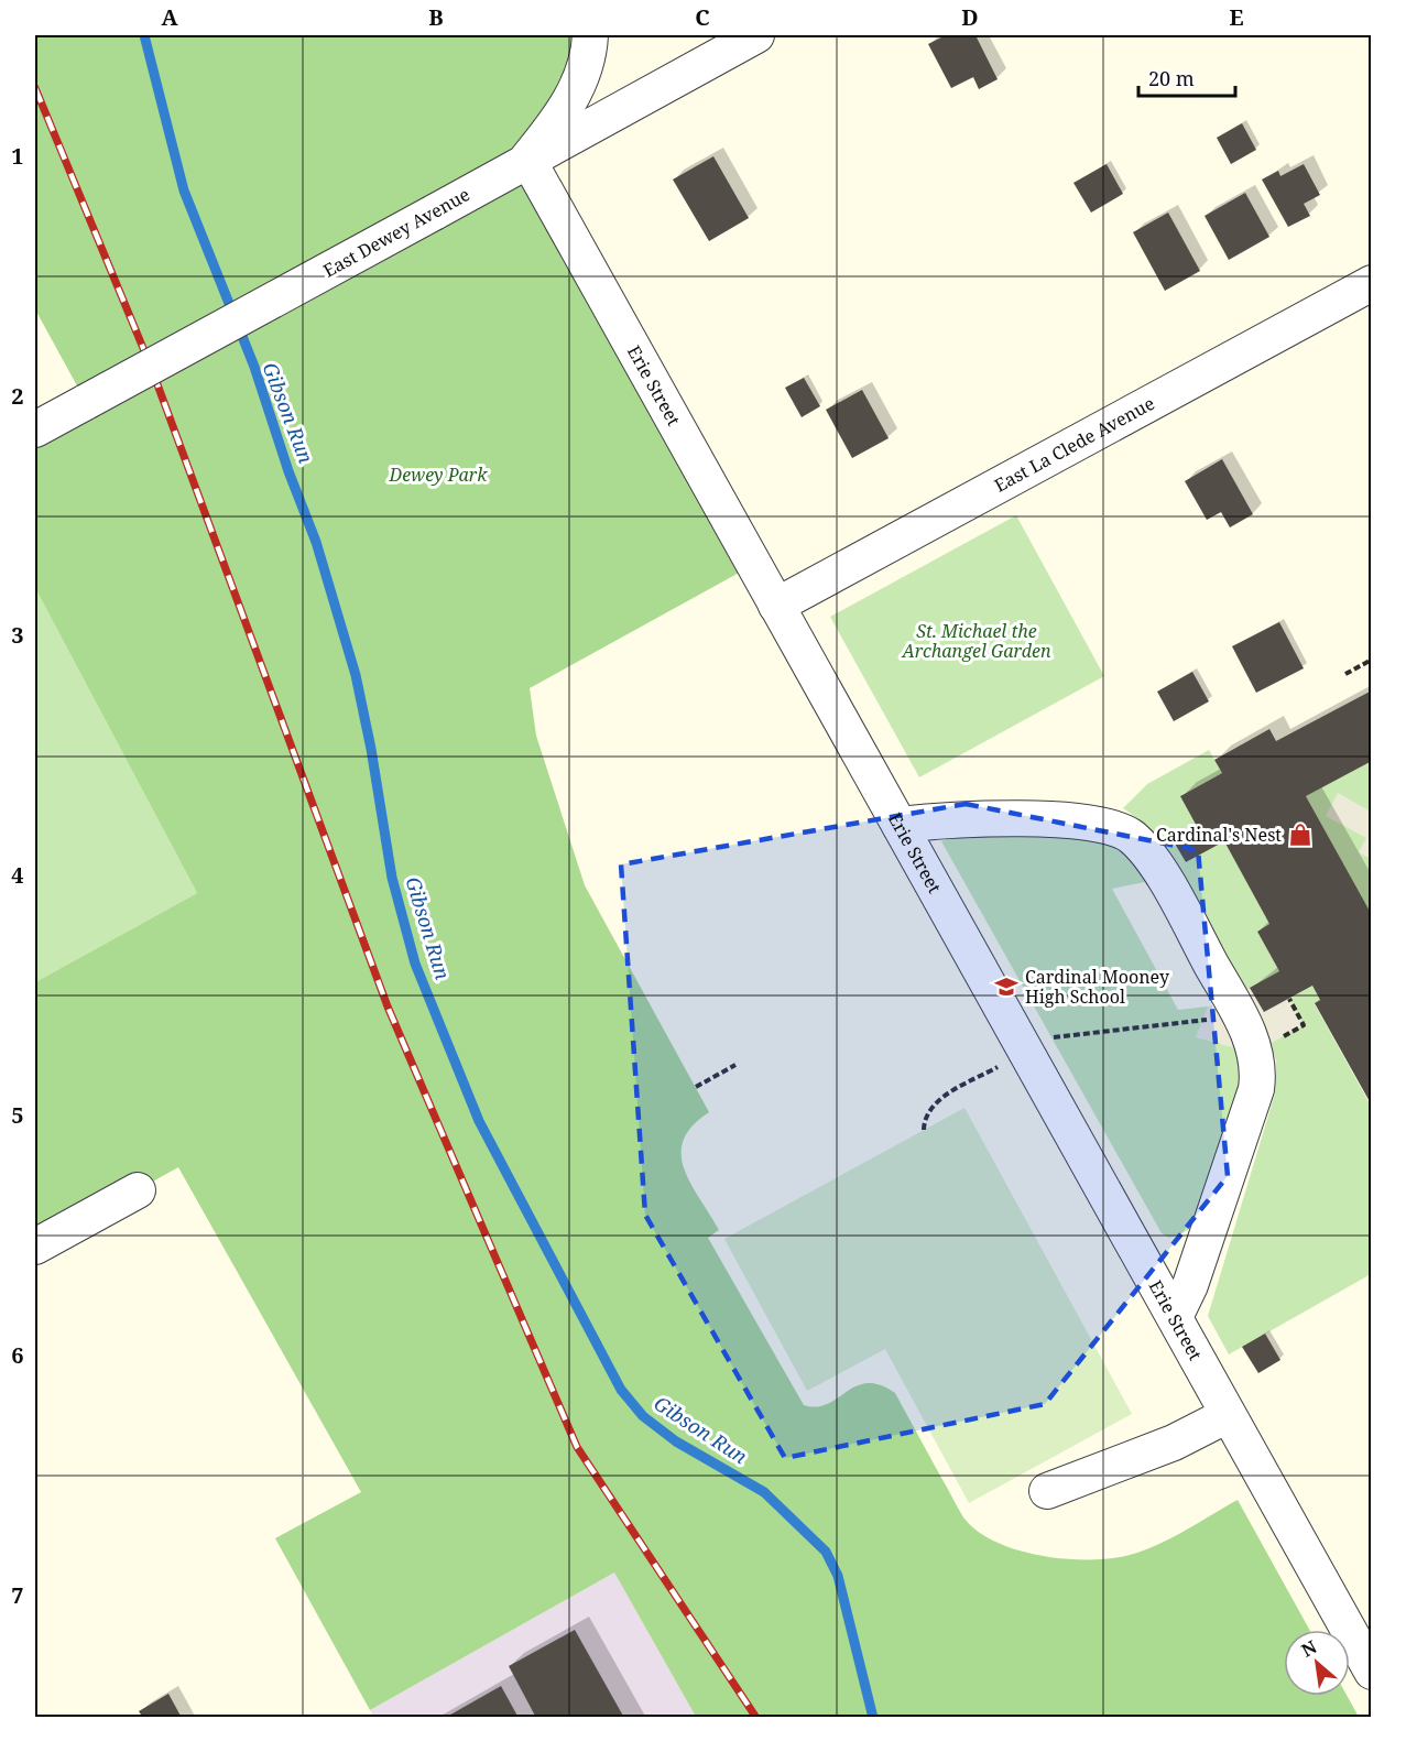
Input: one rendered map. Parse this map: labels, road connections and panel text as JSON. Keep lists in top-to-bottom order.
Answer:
{
  "streets": {
    "street": ["East Dewey Avenue", "Erie Street", "East La Clede Avenue"]
  },
  "crossings": [
    ["East Dewey Avenue", "Erie Street"],
    ["Erie Street", "East La Clede Avenue"]
  ],
  "water": ["Gibson Run"],
  "parks": ["Dewey Park", "St. Michael the Archangel Garden"],
  "places": {
    "shop": ["Cardinal's Nest"],
    "school or university": ["Cardinal Mooney High School"]
  },
  "scale_bar": "20 m",
  "north": "top left",
  "grid": {
    "columns": [
      "A",
      "B",
      "C",
      "D",
      "E"
    ],
    "rows": [
      "1",
      "2",
      "3",
      "4",
      "5",
      "6",
      "7"
    ]
  }
}
